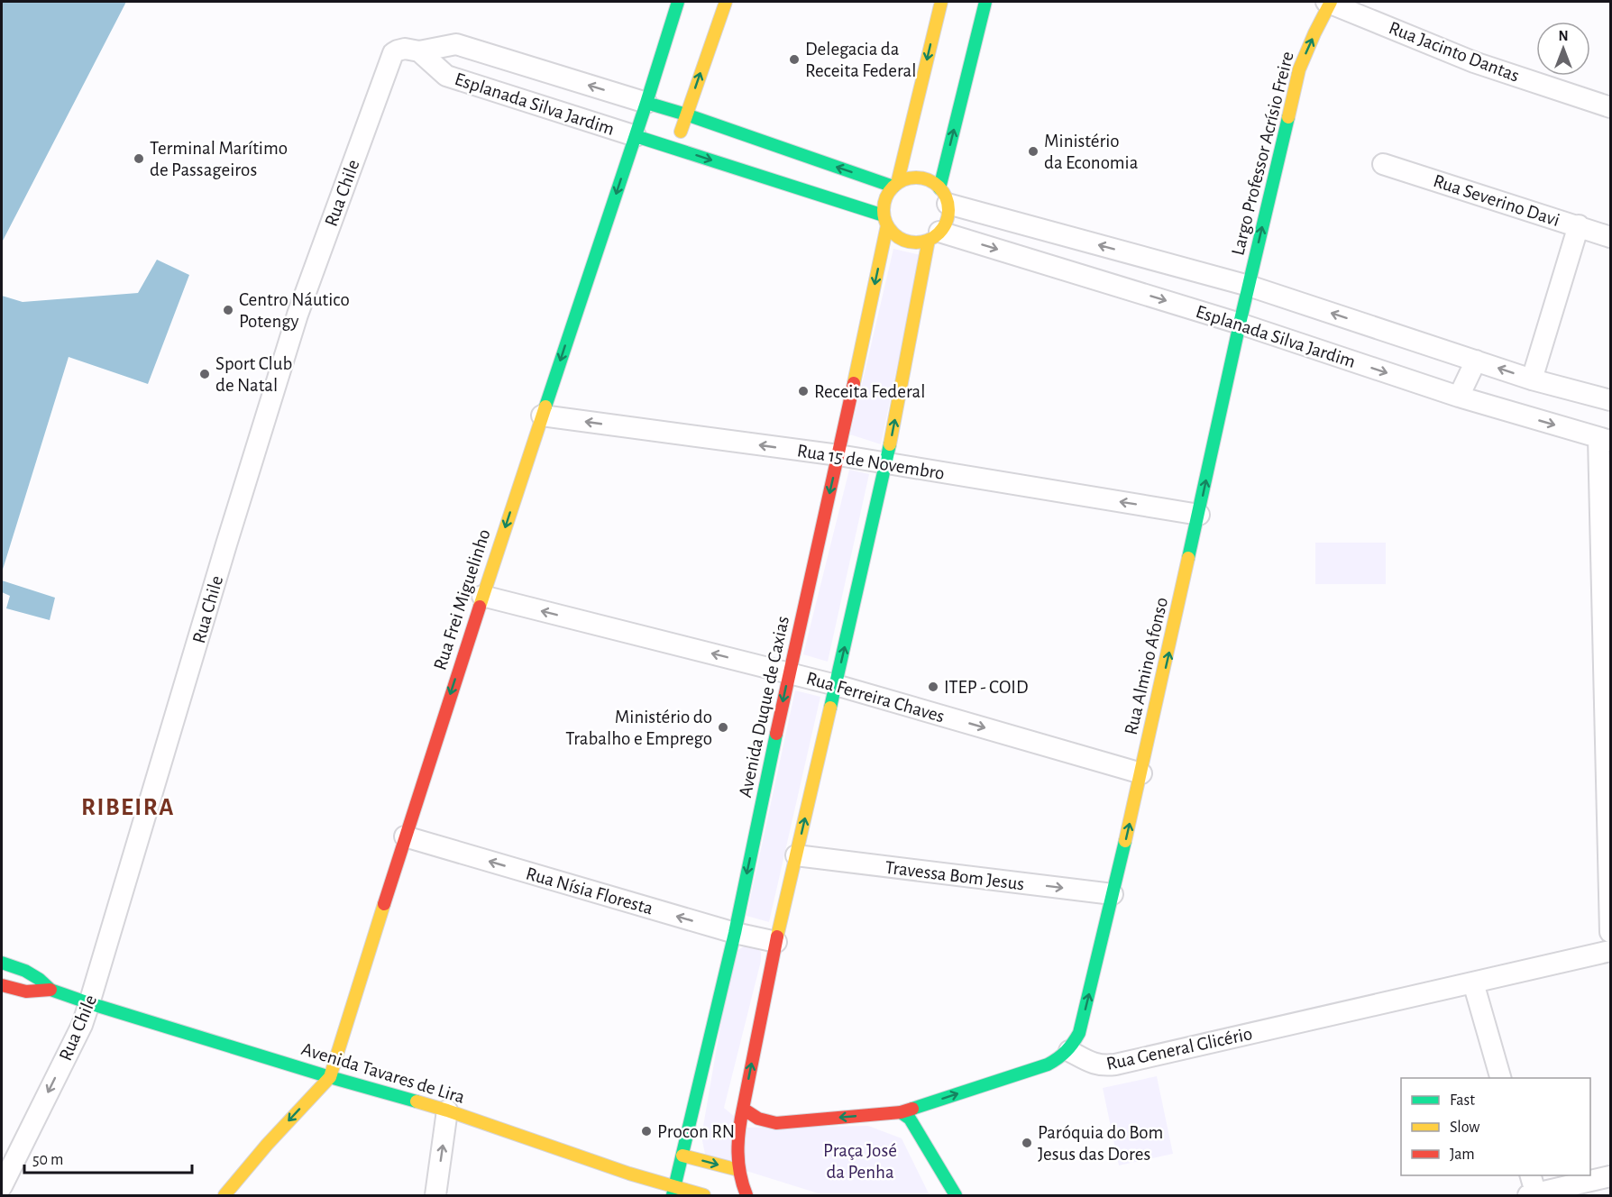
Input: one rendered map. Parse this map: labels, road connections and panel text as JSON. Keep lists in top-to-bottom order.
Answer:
{
  "streets": {
    "street": [
      "Rua Jacinto Dantas",
      "Esplanada Silva Jardim",
      "Largo Professor Acrísio Freire",
      "Rua Chile",
      "Rua Severino Davi",
      "Rua 15 de Novembro",
      "Rua Frei Miguelinho",
      "Rua Almino Afonso",
      "Rua Ferreira Chaves",
      "Avenida Duque de Caxias",
      "Travessa Bom Jesus",
      "Rua Nísia Floresta",
      "Rua General Glicério",
      "Avenida Tavares de Lira"
    ]
  },
  "crossings": [
    ["Rua Jacinto Dantas", "Largo Professor Acrísio Freire"],
    ["Esplanada Silva Jardim", "Largo Professor Acrísio Freire"],
    ["Esplanada Silva Jardim", "Rua Chile"],
    ["Esplanada Silva Jardim", "Rua Frei Miguelinho"],
    ["Esplanada Silva Jardim", "Rua Almino Afonso"],
    ["Esplanada Silva Jardim", "Avenida Duque de Caxias"],
    ["Largo Professor Acrísio Freire", "Rua Almino Afonso"],
    ["Rua Chile", "Avenida Tavares de Lira"],
    ["Rua 15 de Novembro", "Rua Frei Miguelinho"],
    ["Rua 15 de Novembro", "Rua Almino Afonso"],
    ["Rua 15 de Novembro", "Avenida Duque de Caxias"],
    ["Rua Frei Miguelinho", "Rua Ferreira Chaves"],
    ["Rua Frei Miguelinho", "Rua Nísia Floresta"],
    ["Rua Frei Miguelinho", "Avenida Tavares de Lira"],
    ["Rua Almino Afonso", "Rua Ferreira Chaves"],
    ["Rua Almino Afonso", "Travessa Bom Jesus"],
    ["Rua Almino Afonso", "Rua General Glicério"],
    ["Rua Ferreira Chaves", "Avenida Duque de Caxias"],
    ["Avenida Duque de Caxias", "Rua Nísia Floresta"],
    ["Avenida Duque de Caxias", "Avenida Tavares de Lira"]
  ],
  "one_way": [
    "Largo Professor Acrísio Freire",
    "Rua 15 de Novembro",
    "Rua Frei Miguelinho",
    "Rua Almino Afonso",
    "Travessa Bom Jesus",
    "Rua Nísia Floresta"
  ],
  "districts": ["RIBEIRA"],
  "parks": ["Praça José da Penha"],
  "places": [
    "Delegacia da Receita Federal",
    "Ministério da Economia",
    "Terminal Marítimo de Passageiros",
    "Centro Náutico Potengy",
    "Sport Club de Natal",
    "Receita Federal",
    "ITEP - COID",
    "Ministério do Trabalho e Emprego",
    "Procon RN",
    "Paróquia do Bom Jesus das Dores"
  ],
  "legend": ["Fast", "Slow", "Jam"],
  "scale_bar": "50 m",
  "north": "top"
}
